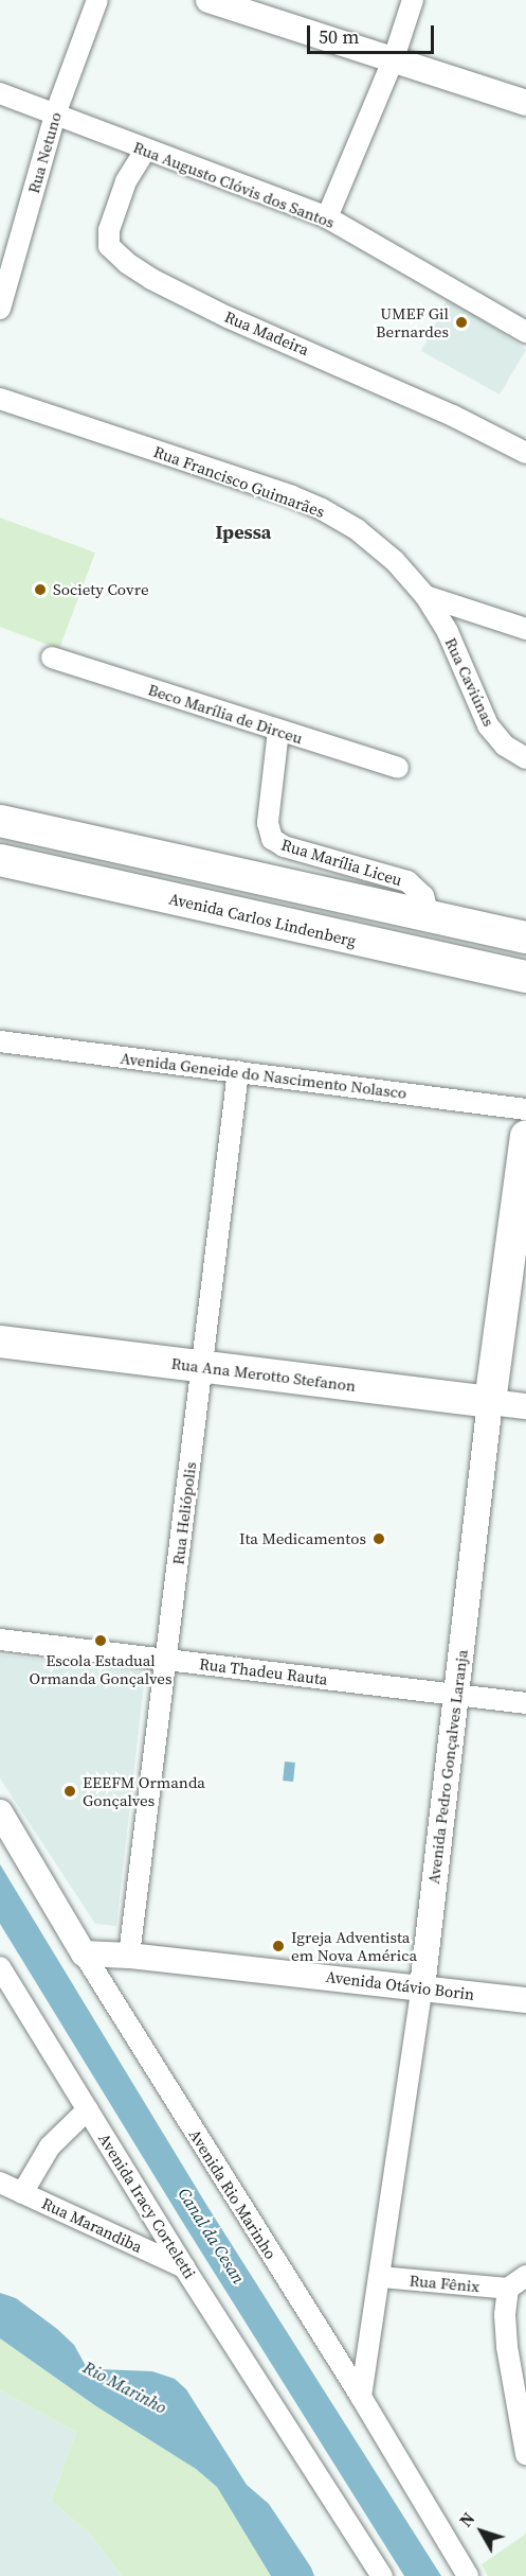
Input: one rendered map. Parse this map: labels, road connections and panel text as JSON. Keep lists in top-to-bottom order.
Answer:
{
  "streets": {
    "main road": ["Avenida Carlos Lindenberg", "Rua Ana Merotto Stefanon", "Avenida Pedro Gonçalves Laranja"],
    "street": [
      "Rua Netuno",
      "Rua Augusto Clóvis dos Santos",
      "Rua Madeira",
      "Rua Francisco Guimarães",
      "Rua Caviúnas",
      "Beco Marília de Dirceu",
      "Rua Marília Liceu",
      "Avenida Geneide do Nascimento Nolasco",
      "Rua Heliópolis",
      "Rua Thadeu Rauta",
      "Avenida Otávio Borin",
      "Avenida Rio Marinho",
      "Avenida Iracy Corteletti",
      "Rua Marandiba",
      "Rua Fênix"
    ]
  },
  "crossings": [
    ["Rua Netuno", "Rua Augusto Clóvis dos Santos"],
    ["Rua Augusto Clóvis dos Santos", "Rua Madeira"],
    ["Rua Francisco Guimarães", "Rua Caviúnas"],
    ["Beco Marília de Dirceu", "Rua Marília Liceu"],
    ["Avenida Geneide do Nascimento Nolasco", "Rua Heliópolis"],
    ["Rua Ana Merotto Stefanon", "Rua Heliópolis"],
    ["Rua Ana Merotto Stefanon", "Avenida Pedro Gonçalves Laranja"],
    ["Rua Heliópolis", "Rua Thadeu Rauta"],
    ["Rua Heliópolis", "Avenida Otávio Borin"],
    ["Rua Thadeu Rauta", "Avenida Pedro Gonçalves Laranja"],
    ["Avenida Pedro Gonçalves Laranja", "Avenida Otávio Borin"],
    ["Avenida Pedro Gonçalves Laranja", "Avenida Rio Marinho"],
    ["Avenida Pedro Gonçalves Laranja", "Rua Fênix"],
    ["Avenida Otávio Borin", "Avenida Rio Marinho"],
    ["Avenida Iracy Corteletti", "Rua Marandiba"]
  ],
  "districts": ["Ipessa"],
  "water": ["Canal da Cesan", "Rio Marinho"],
  "places": [
    "UMEF Gil Bernardes",
    "Society Covre",
    "Ita Medicamentos",
    "Escola Estadual Ormanda Gonçalves",
    "EEEFM Ormanda Gonçalves",
    "Igreja Adventista em Nova América"
  ],
  "scale_bar": "50 m",
  "north": "top left"
}
